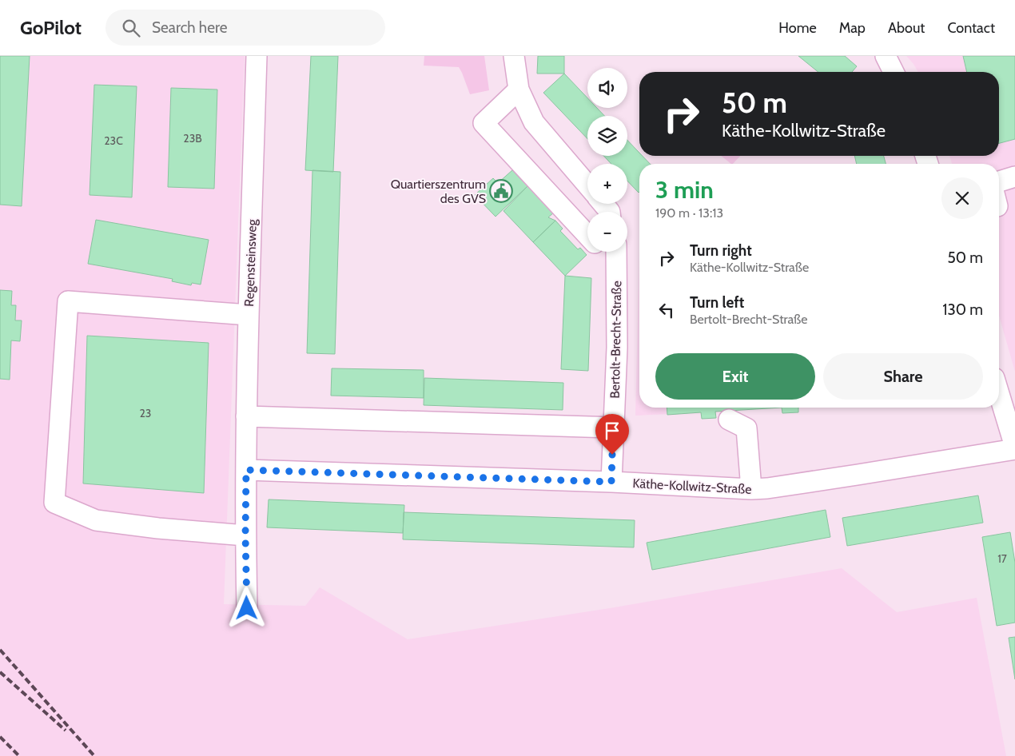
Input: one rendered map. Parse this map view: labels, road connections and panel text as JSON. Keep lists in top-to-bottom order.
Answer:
{
  "streets": {
    "street": ["Regensteinsweg", "Bertolt-Brecht-Straße", "Käthe-Kollwitz-Straße"]
  },
  "crossings": [
    ["Regensteinsweg", "Käthe-Kollwitz-Straße"],
    ["Bertolt-Brecht-Straße", "Käthe-Kollwitz-Straße"]
  ],
  "places": {
    "public building": ["Quartierszentrum des GVS"]
  },
  "house_numbers": [
    "23B",
    "23C",
    "23",
    "17"
  ],
  "page": {
    "header": "GoPilot",
    "search": "Search here",
    "nav": [
      "Home",
      "Map",
      "About",
      "Contact"
    ],
    "map_buttons": ["+", "−"],
    "turn": ["50 m", "Käthe-Kollwitz-Straße"],
    "heading": ["3 min", "190 m · 13:13"],
    "list": [
      {
        "name": "Turn right",
        "note": "Käthe-Kollwitz-Straße",
        "value": "50 m"
      },
      {
        "name": "Turn left",
        "note": "Bertolt-Brecht-Straße",
        "value": "130 m"
      }
    ],
    "buttons": ["Exit", "Share"]
  }
}
